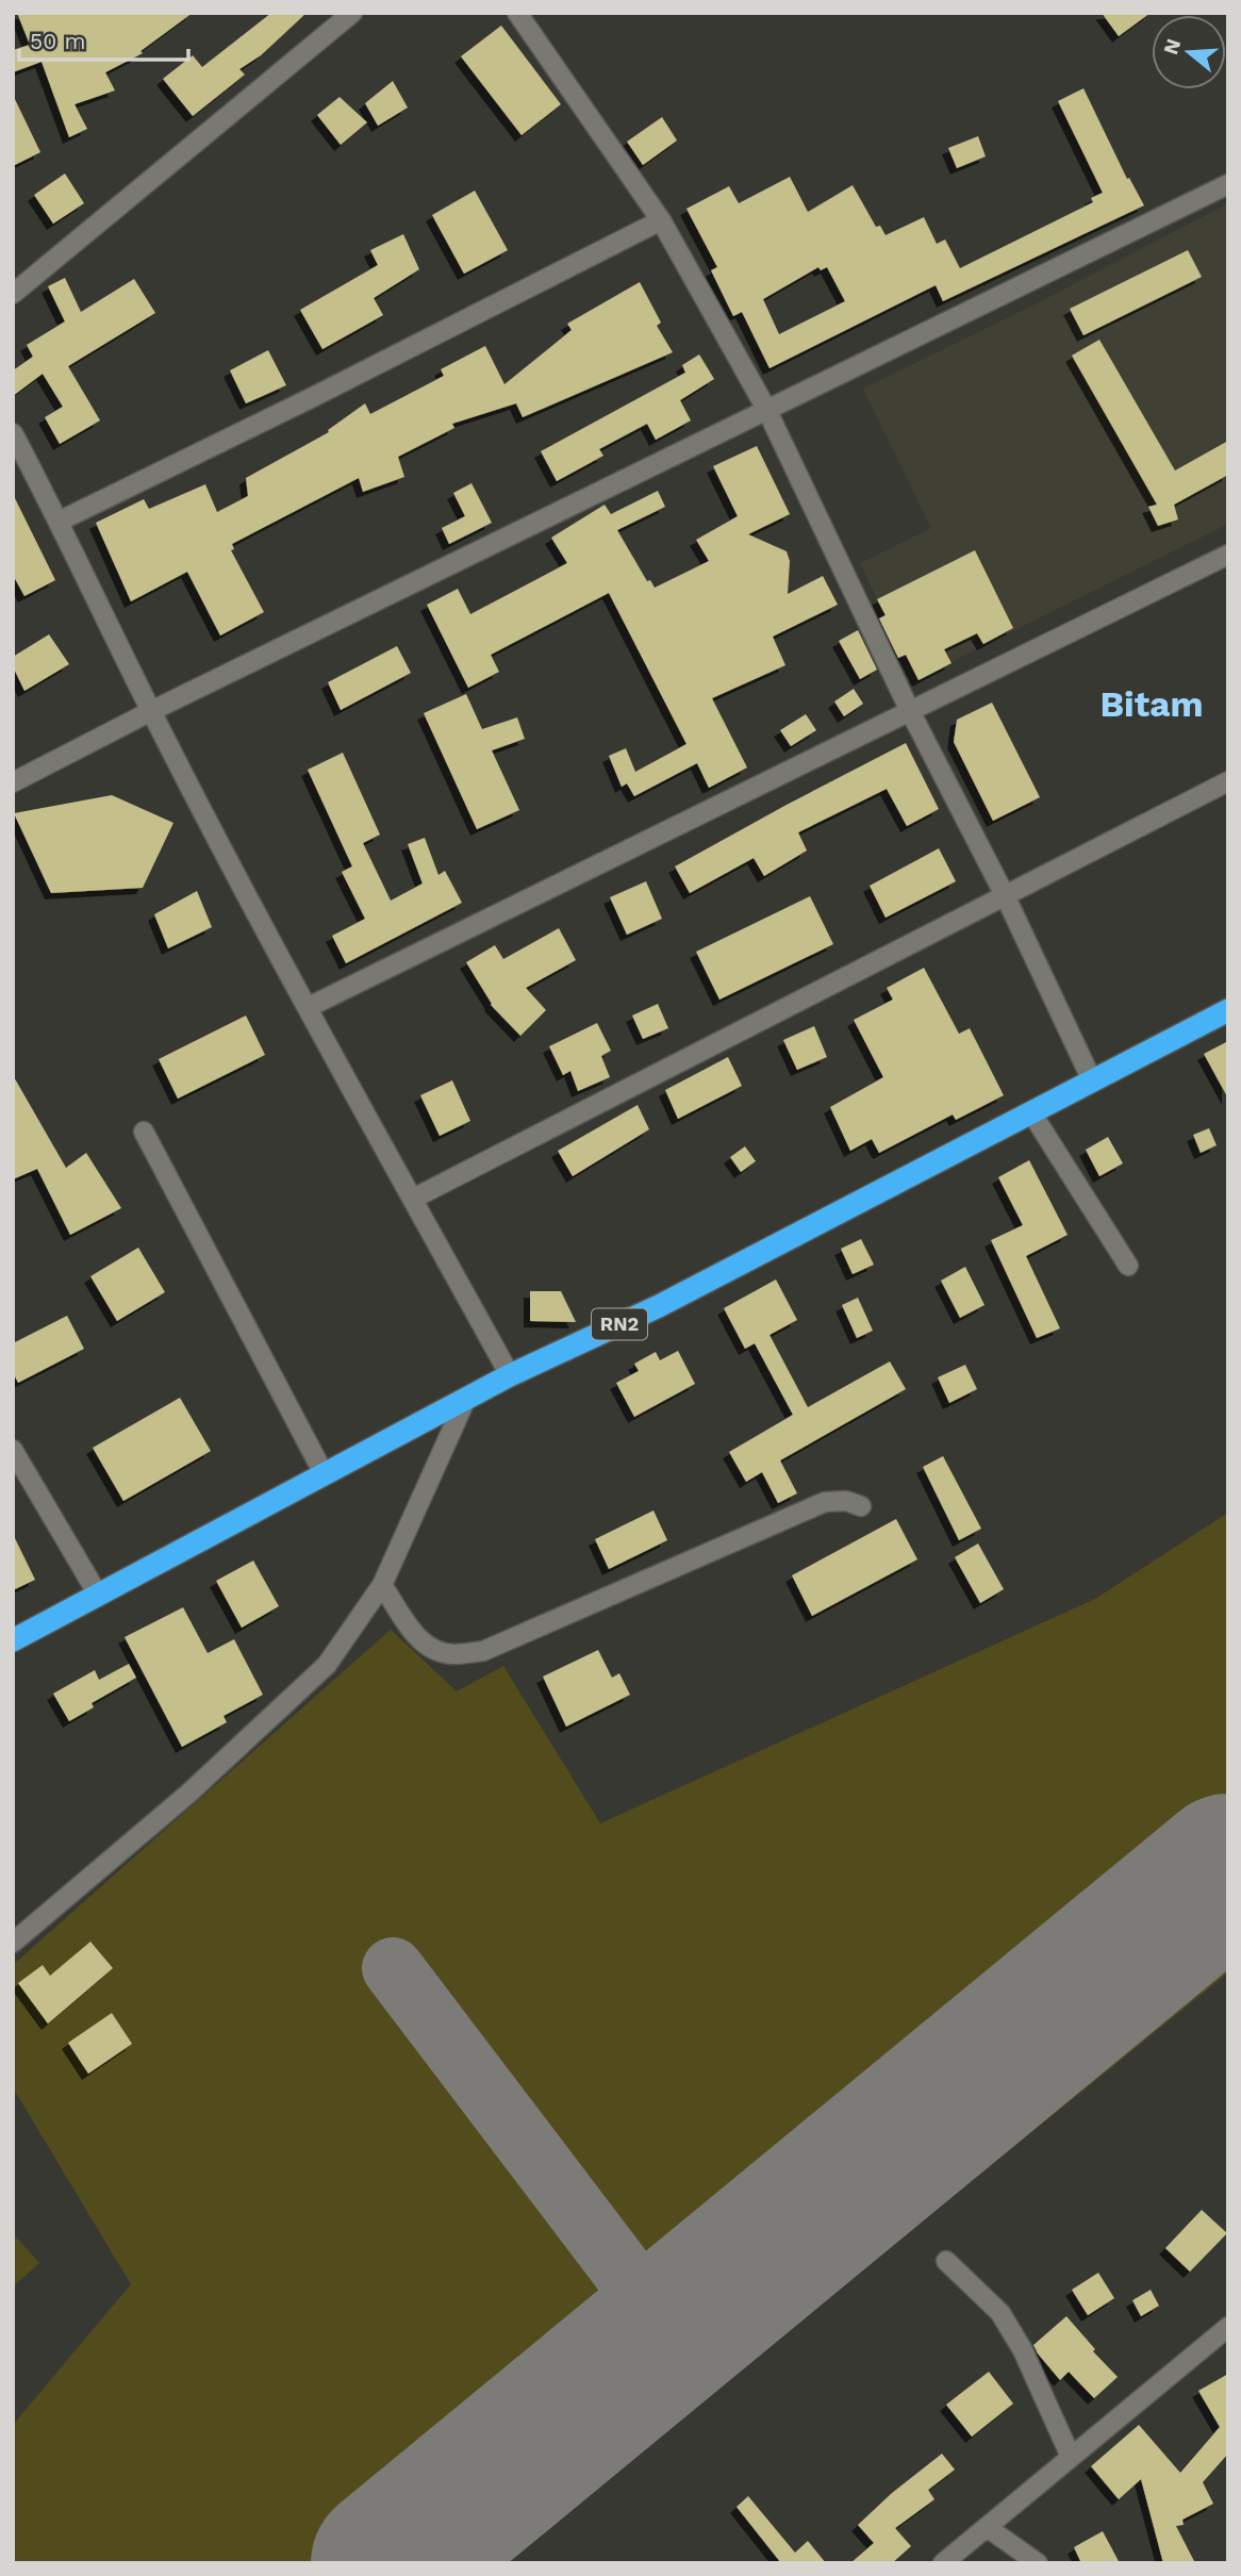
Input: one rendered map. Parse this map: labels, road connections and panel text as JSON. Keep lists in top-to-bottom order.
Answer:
{
  "streets": {
    "highway": ["RN2"]
  },
  "districts": ["Bitam"],
  "scale_bar": "50 m",
  "north": "left"
}
